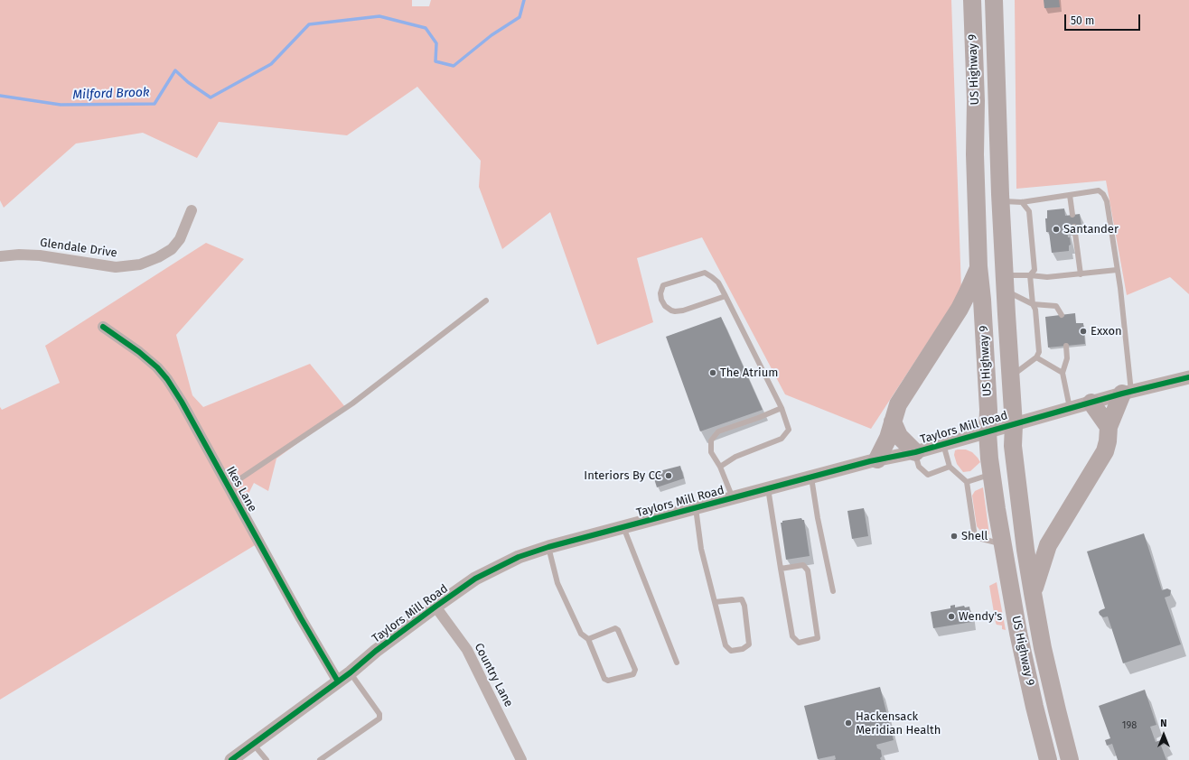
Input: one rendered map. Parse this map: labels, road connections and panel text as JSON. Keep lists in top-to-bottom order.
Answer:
{
  "streets": {
    "highway": ["US Highway 9"],
    "street": [
      "Glendale Drive",
      "Taylors Mill Road",
      "Ikes Lane",
      "Country Lane"
    ]
  },
  "crossings": [
    ["US Highway 9", "Taylors Mill Road"],
    ["Taylors Mill Road", "Ikes Lane"],
    ["Taylors Mill Road", "Country Lane"]
  ],
  "water": ["Milford Brook"],
  "places": [
    "Santander",
    "Exxon",
    "The Atrium",
    "Interiors By CC",
    "Shell",
    "Wendy's",
    "Hackensack Meridian Health"
  ],
  "house_numbers": ["198"],
  "scale_bar": "50 m",
  "north": "top"
}
